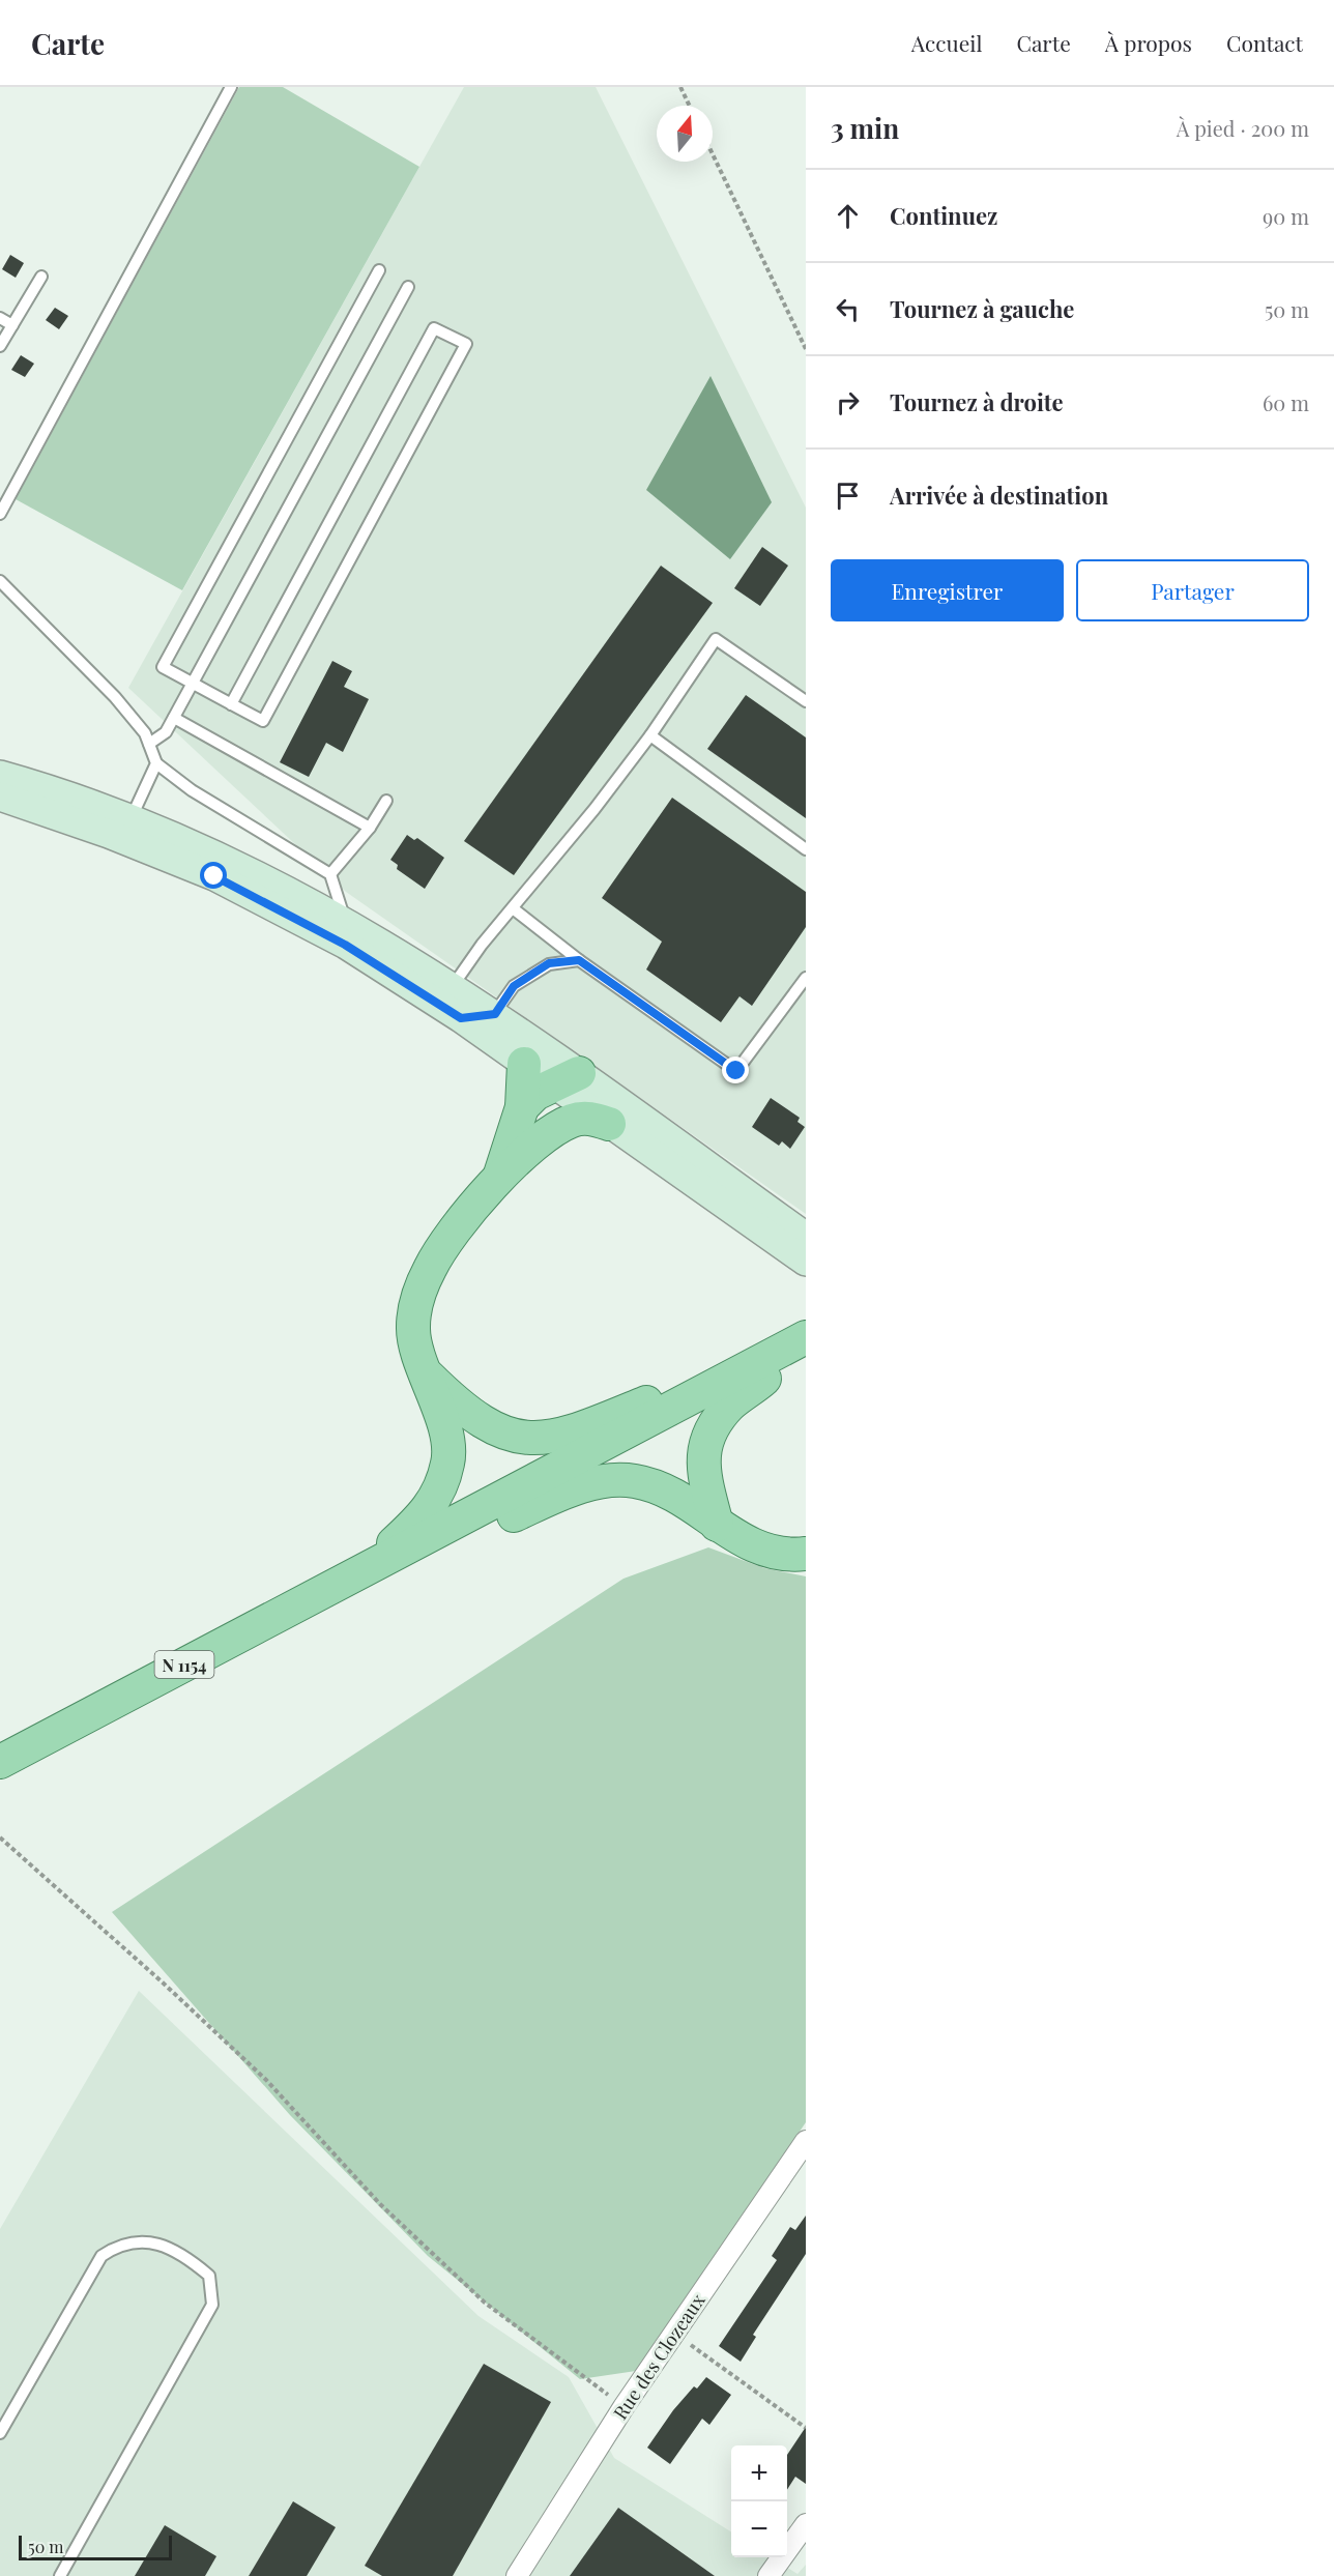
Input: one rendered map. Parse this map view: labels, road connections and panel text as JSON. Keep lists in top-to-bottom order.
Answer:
{
  "streets": {
    "main road": ["N 1154"],
    "street": ["Rue des Clozeaux"]
  },
  "scale_bar": "50 m",
  "north": "top",
  "page": {
    "header": "Carte",
    "nav": [
      "Accueil",
      "Carte",
      "À propos",
      "Contact"
    ],
    "heading": ["3 min", "À pied · 200 m"],
    "list": [
      ["Continuez", "90 m"],
      ["Tournez à gauche", "50 m"],
      ["Tournez à droite", "60 m"],
      "Arrivée à destination"
    ],
    "buttons": ["Enregistrer", "Partager"],
    "map_buttons": ["+", "−"],
    "scale": "50 m"
  }
}
